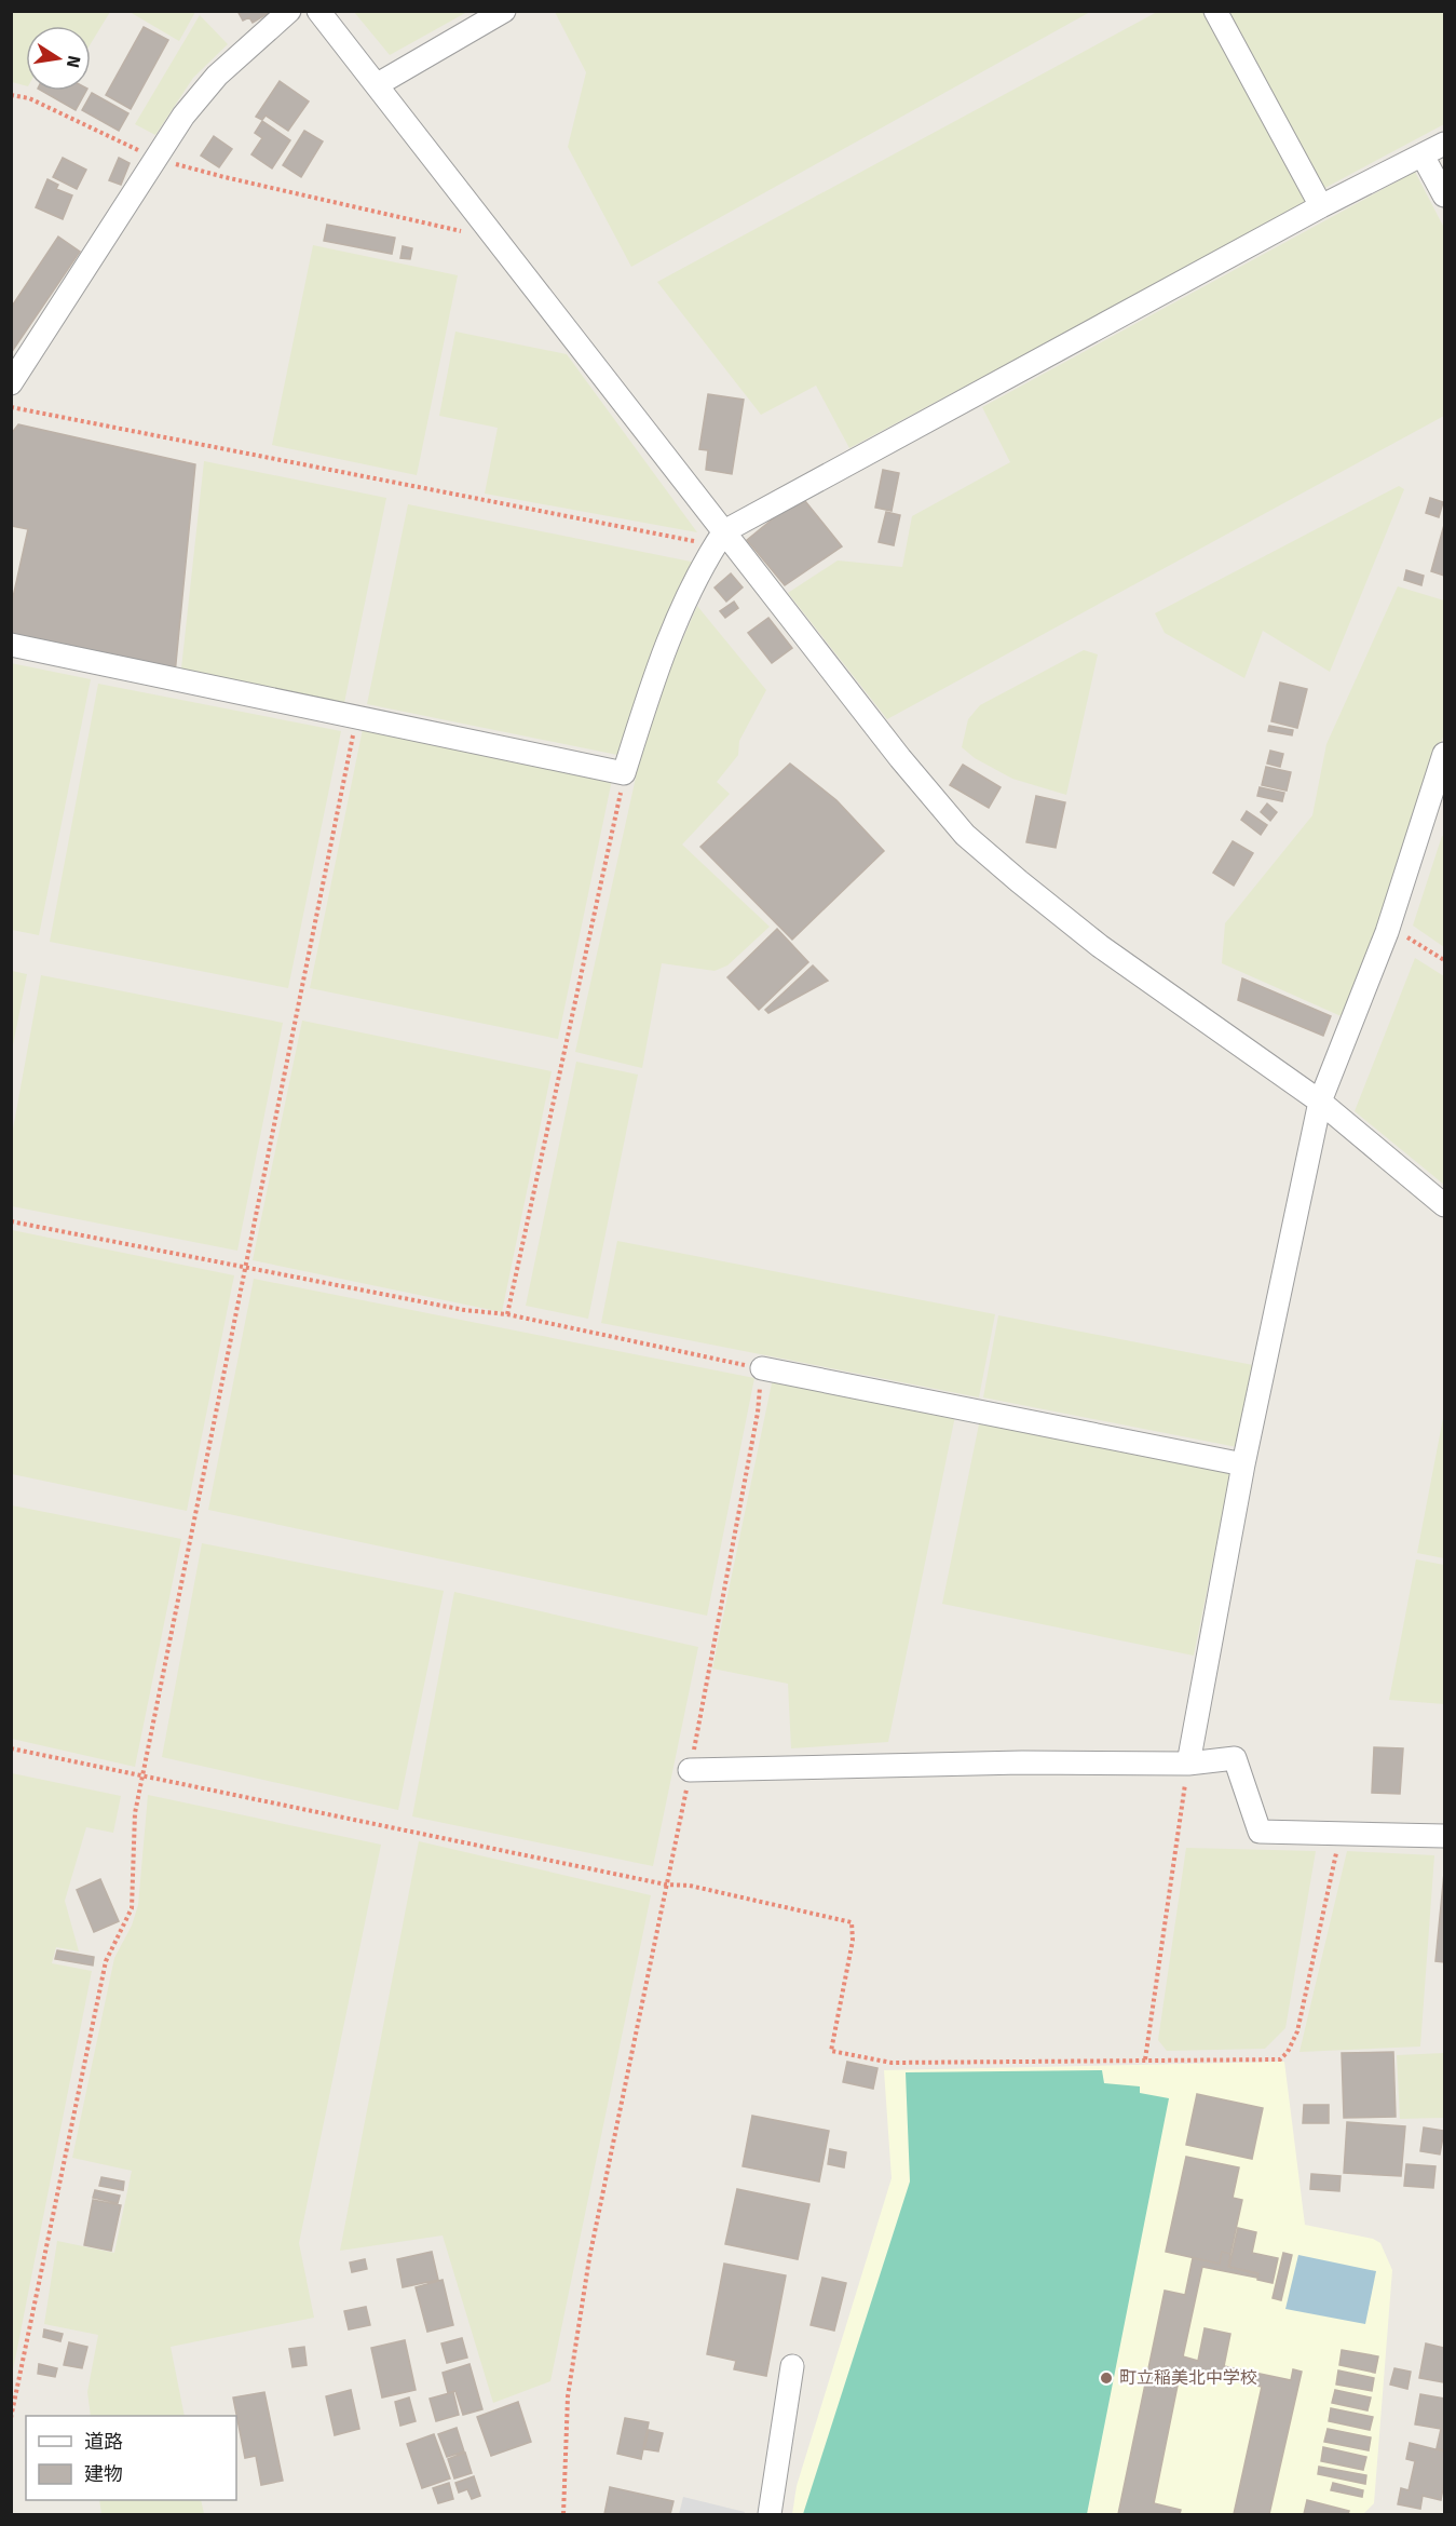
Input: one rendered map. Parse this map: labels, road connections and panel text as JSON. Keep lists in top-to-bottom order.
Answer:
{
  "places": ["町立稲美北中学校"],
  "legend": ["道路", "建物"],
  "north": "right"
}
